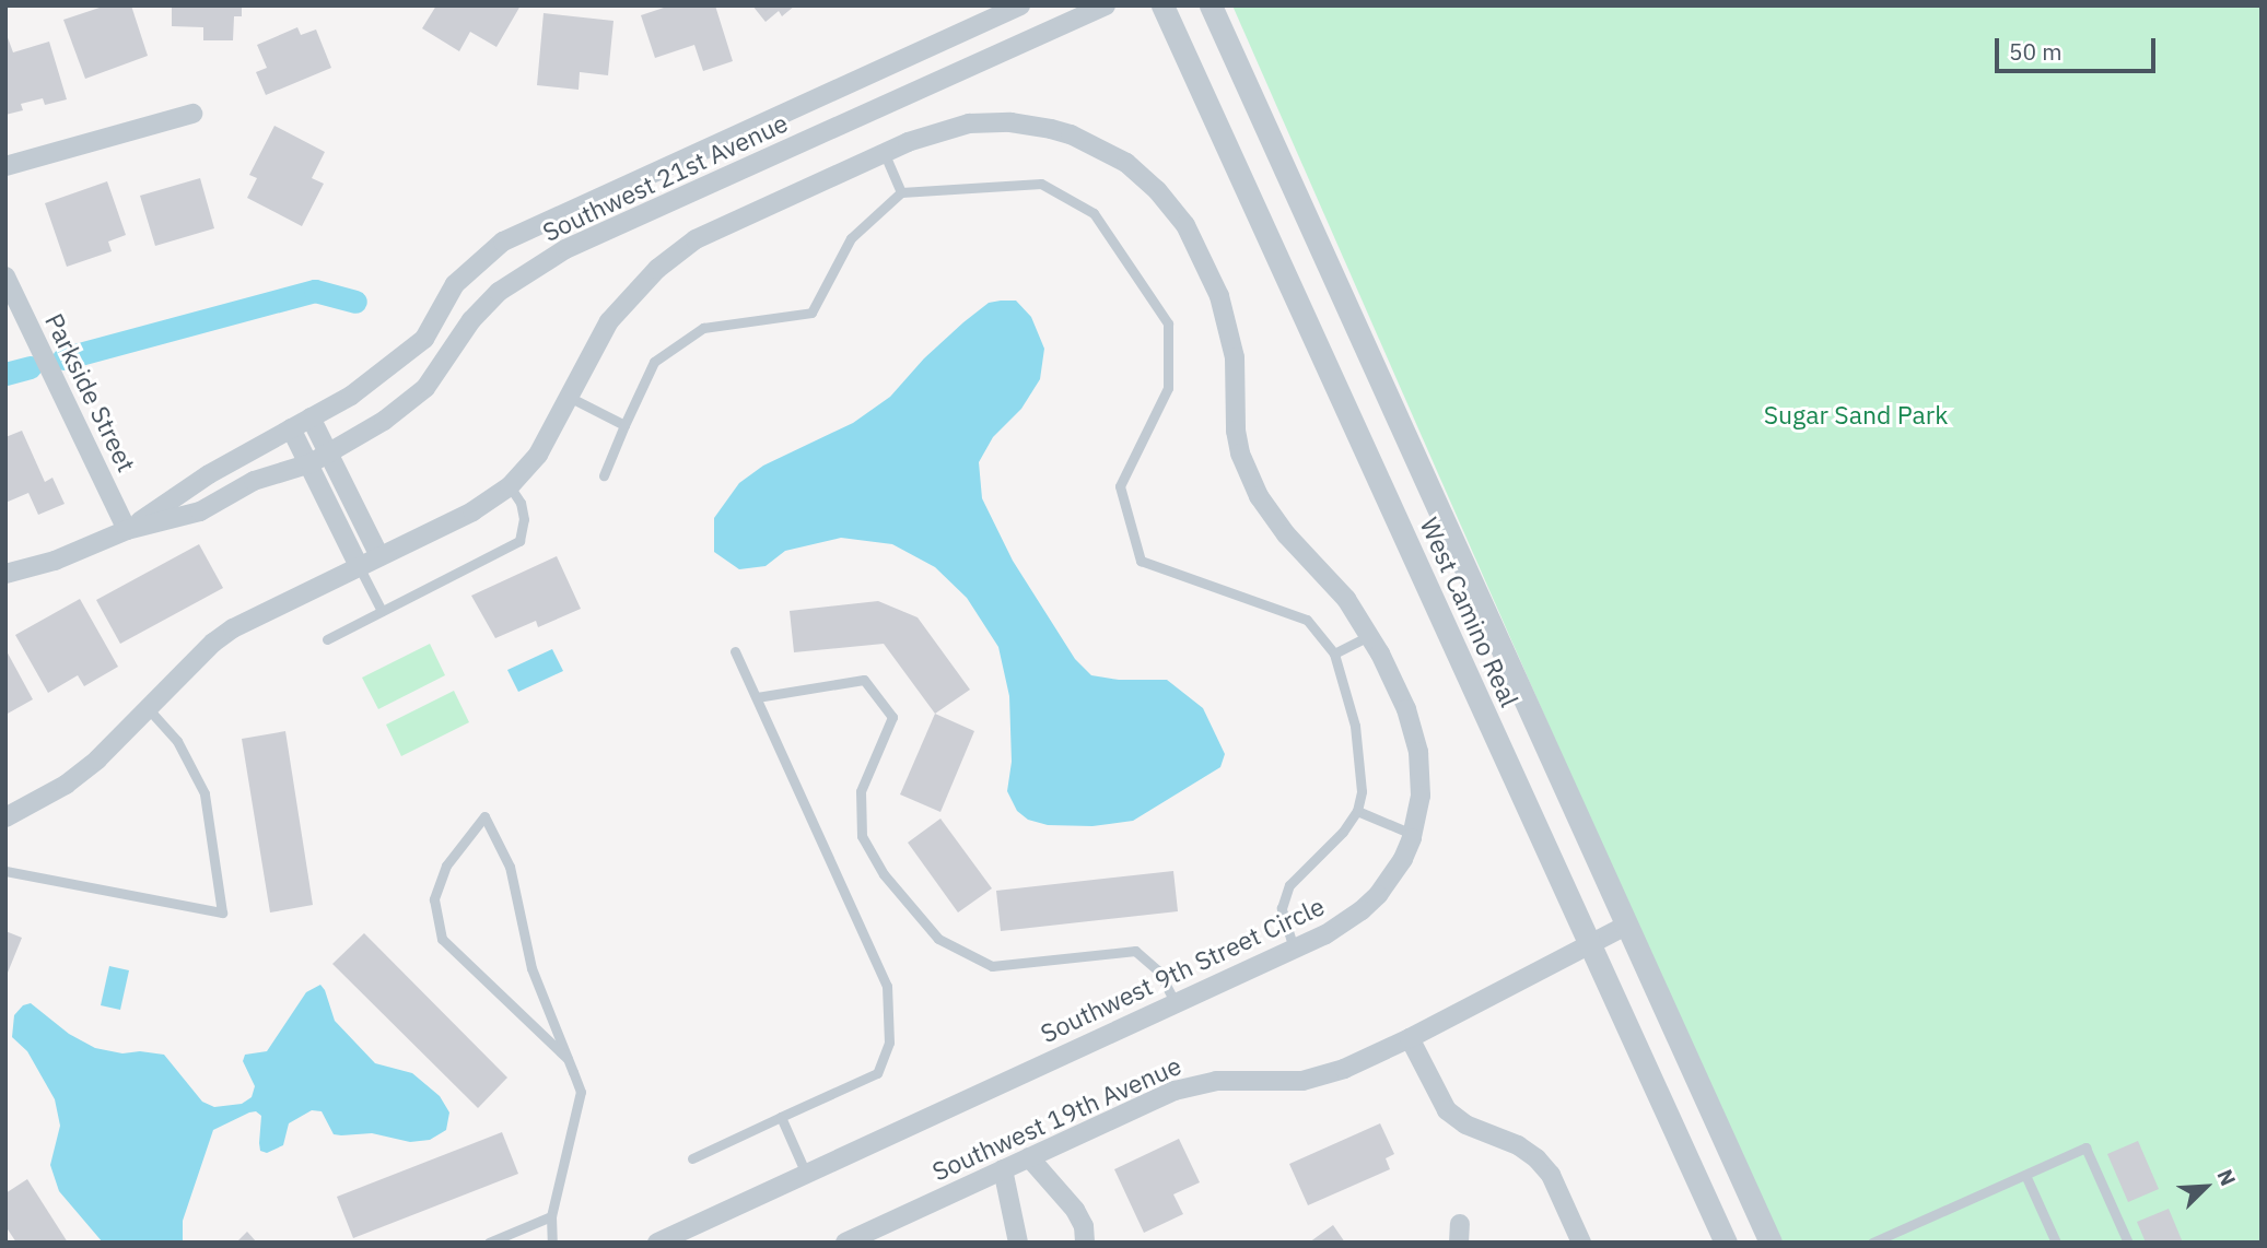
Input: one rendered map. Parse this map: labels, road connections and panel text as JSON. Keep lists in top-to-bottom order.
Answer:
{
  "streets": {
    "street": [
      "Southwest 21st Avenue",
      "Parkside Street",
      "West Camino Real",
      "Southwest 9th Street Circle",
      "Southwest 19th Avenue"
    ]
  },
  "crossings": [
    ["Southwest 21st Avenue", "Parkside Street"],
    ["West Camino Real", "Southwest 19th Avenue"]
  ],
  "parks": ["Sugar Sand Park"],
  "scale_bar": "50 m",
  "north": "top right"
}
